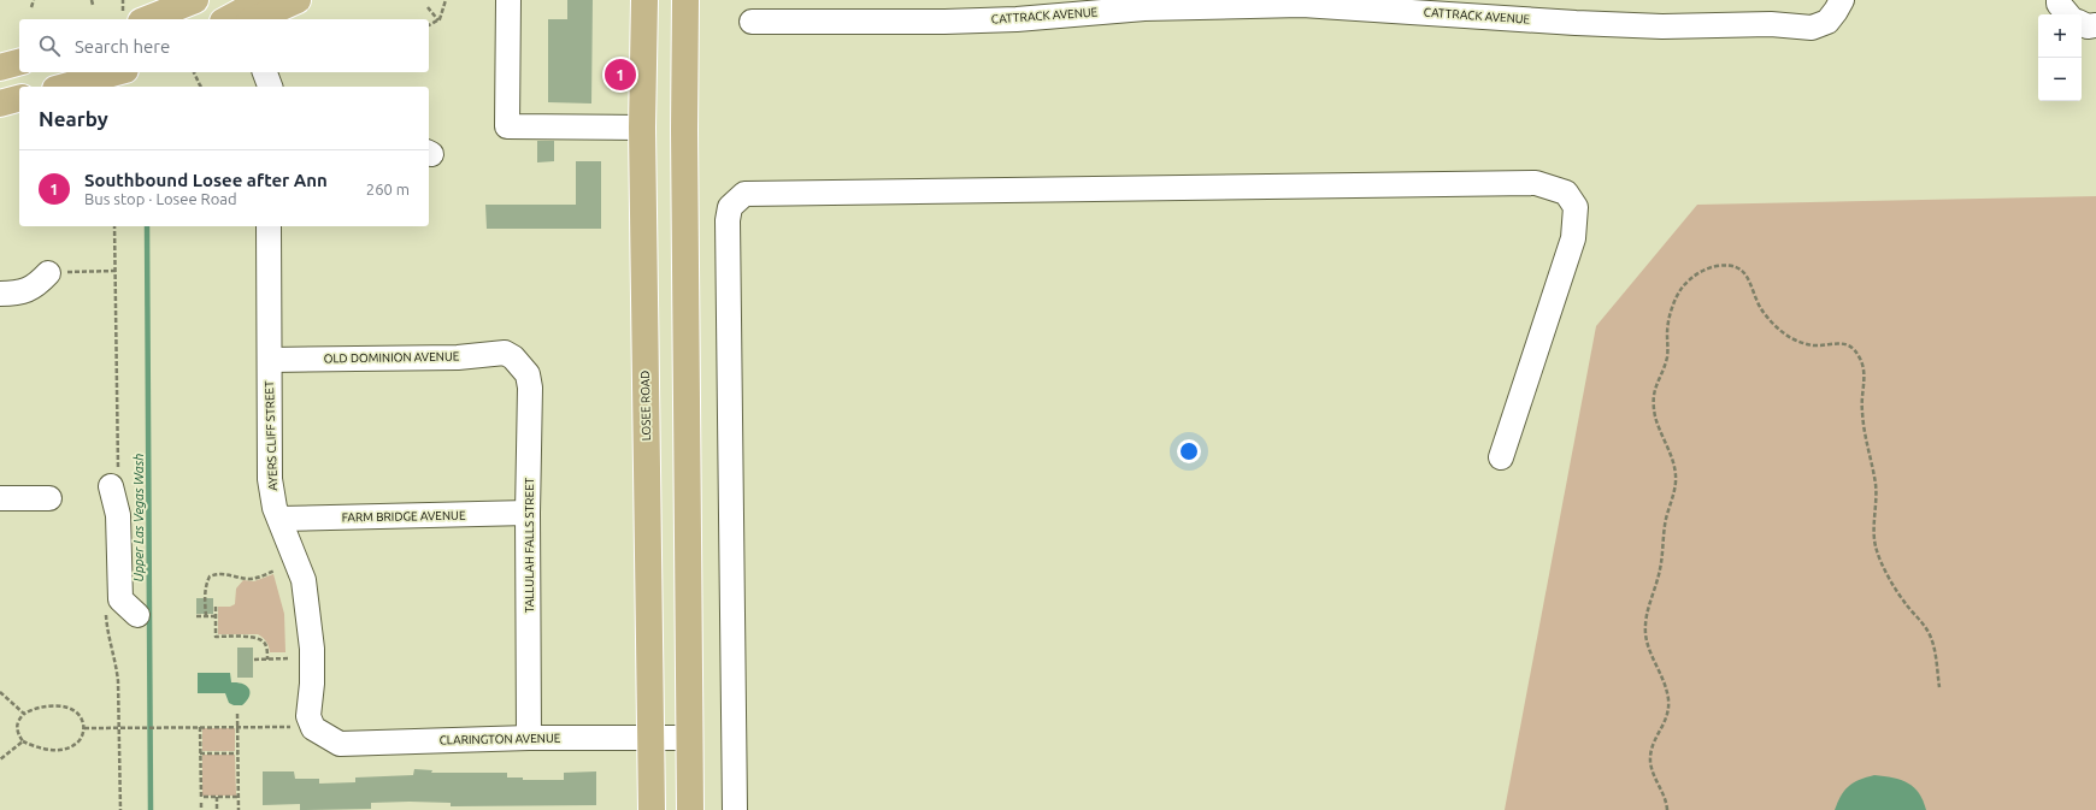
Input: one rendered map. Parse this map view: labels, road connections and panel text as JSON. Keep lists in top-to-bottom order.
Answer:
{
  "streets": {
    "main road": ["LOSEE ROAD"],
    "street": [
      "CATTRACK AVENUE",
      "OLD DOMINION AVENUE",
      "AYERS CLIFF STREET",
      "FARM BRIDGE AVENUE",
      "TALLULAH FALLS STREET",
      "CLARINGTON AVENUE"
    ]
  },
  "crossings": [
    ["OLD DOMINION AVENUE", "AYERS CLIFF STREET"],
    ["OLD DOMINION AVENUE", "TALLULAH FALLS STREET"],
    ["LOSEE ROAD", "CLARINGTON AVENUE"],
    ["AYERS CLIFF STREET", "FARM BRIDGE AVENUE"],
    ["AYERS CLIFF STREET", "CLARINGTON AVENUE"],
    ["FARM BRIDGE AVENUE", "TALLULAH FALLS STREET"],
    ["TALLULAH FALLS STREET", "CLARINGTON AVENUE"]
  ],
  "water": ["Upper Las Vegas Wash"],
  "page": {
    "map_buttons": ["+", "−"],
    "search": "Search here",
    "pins": "1",
    "heading": "Nearby",
    "list": [
      {
        "mark": "1",
        "name": "Southbound Losee after Ann",
        "note": "Bus stop · Losee Road",
        "value": "260 m"
      }
    ]
  }
}
